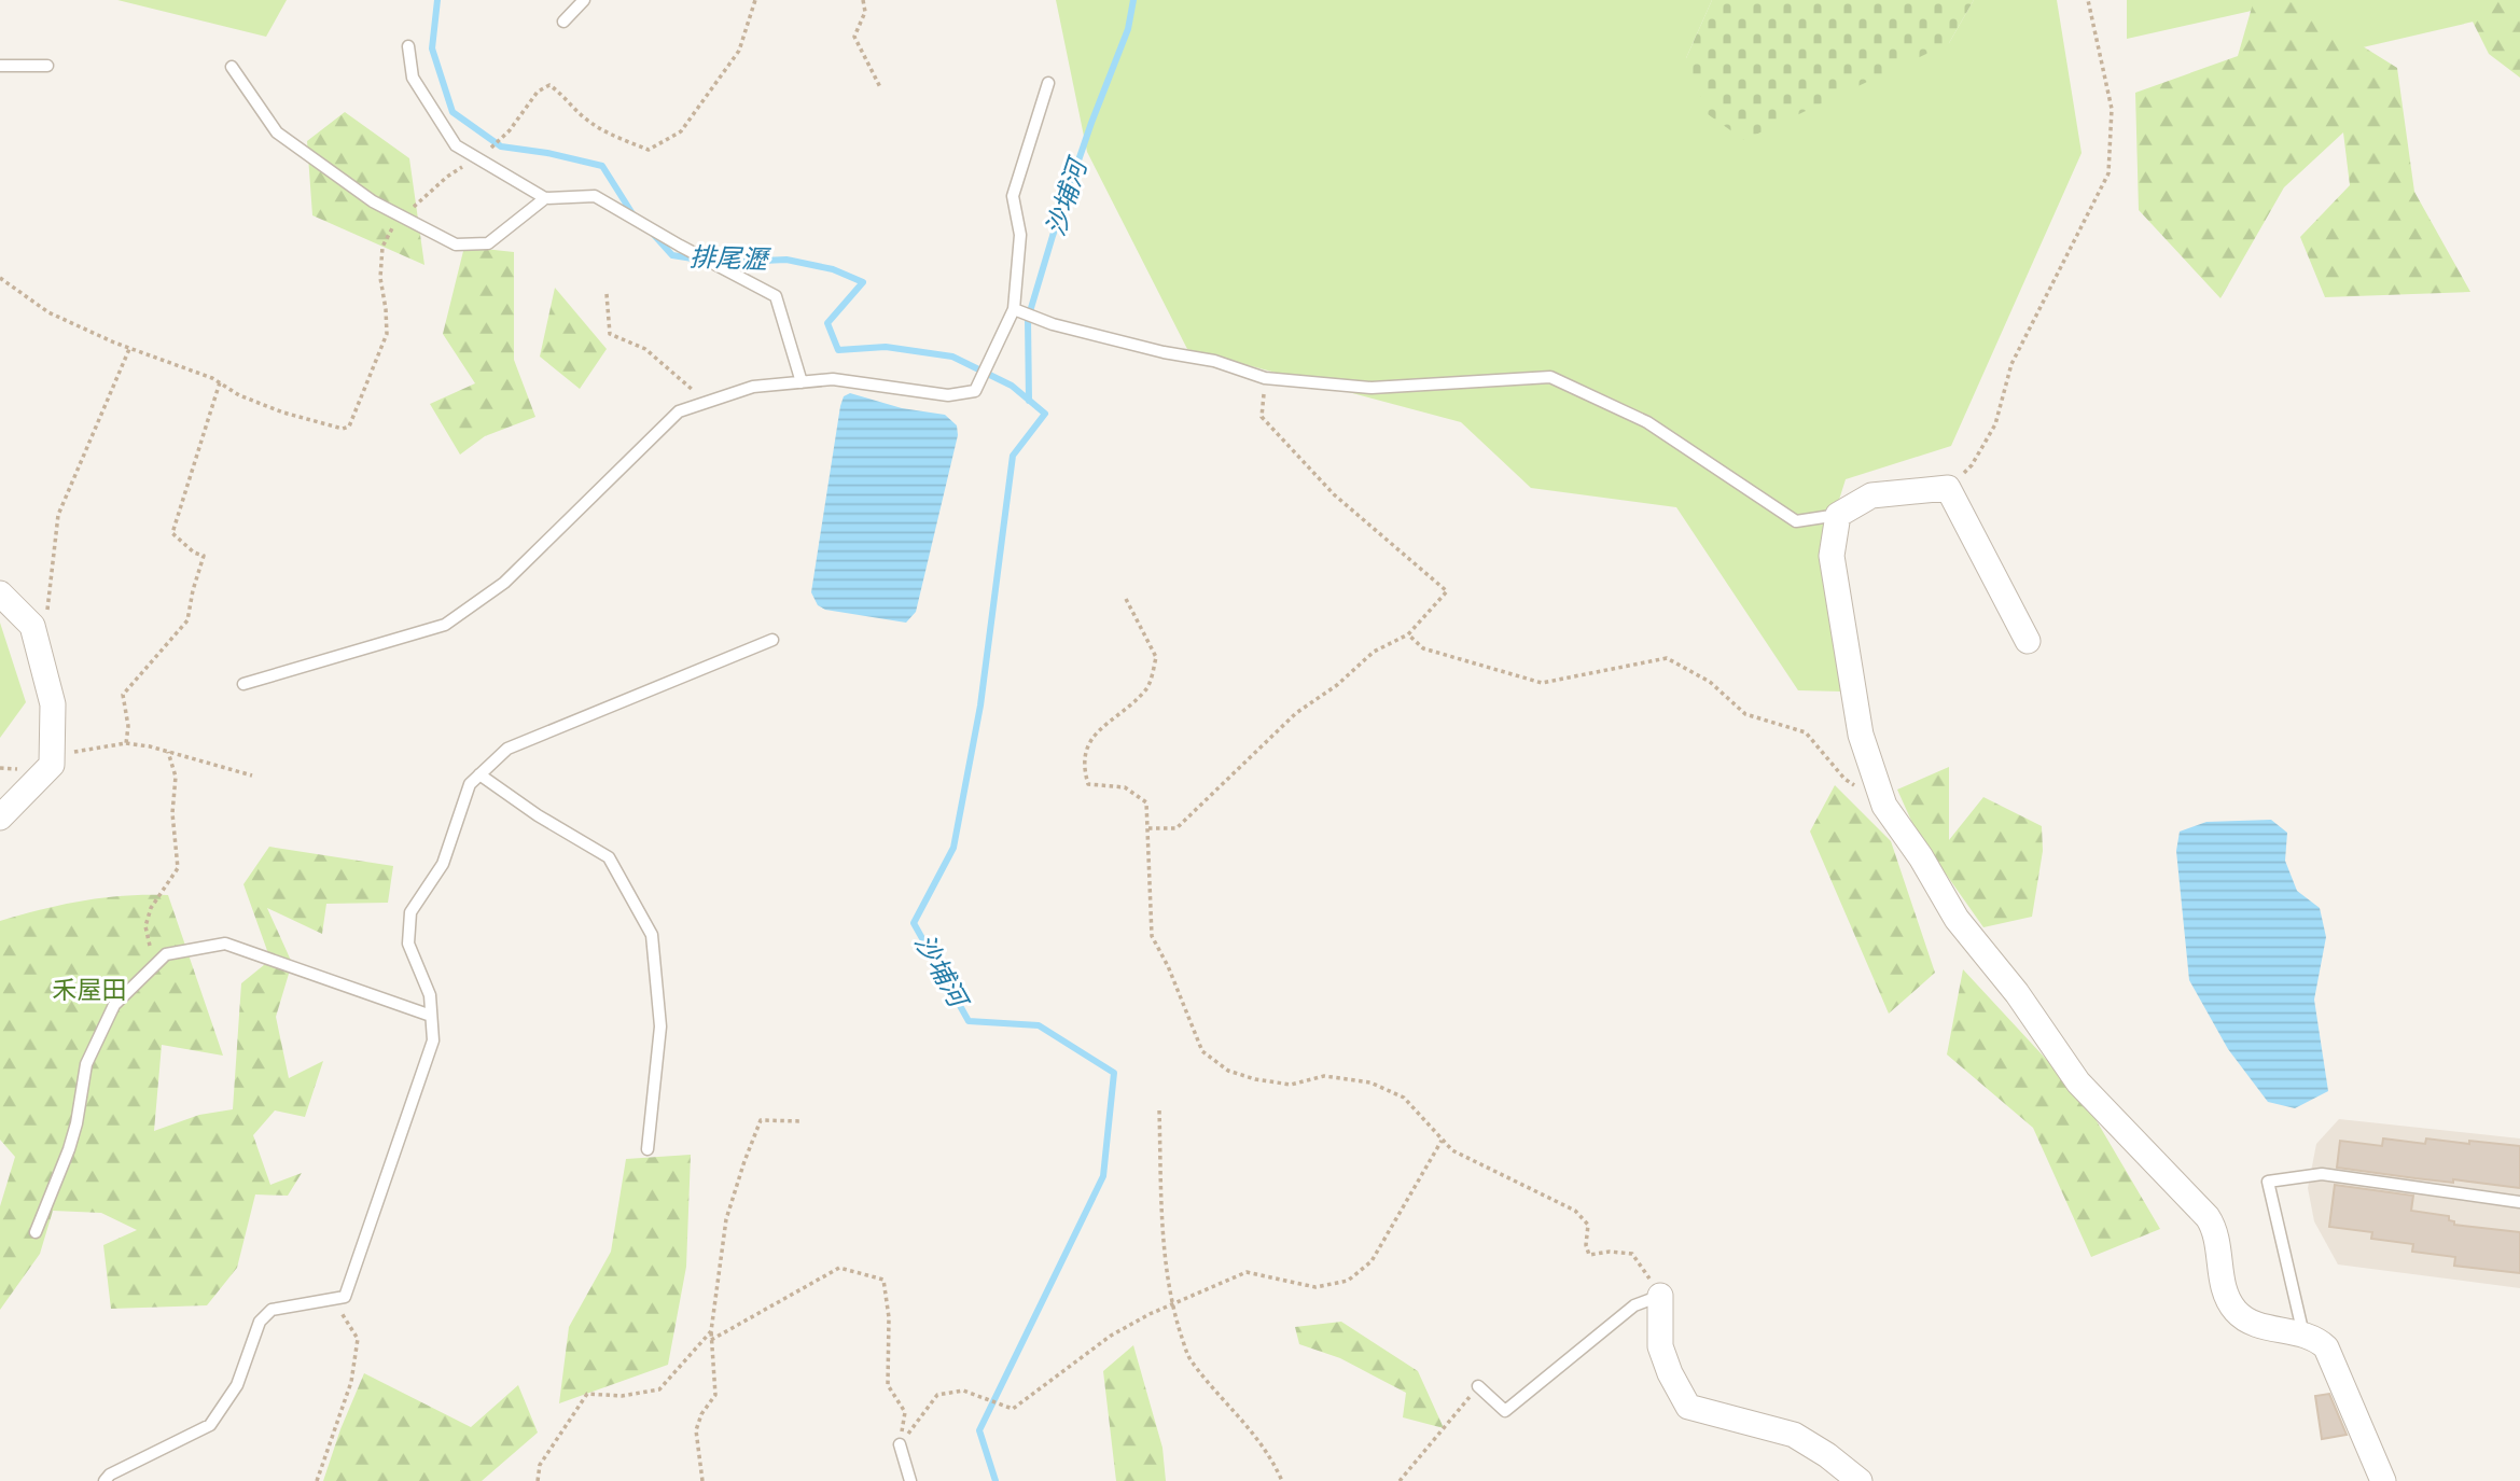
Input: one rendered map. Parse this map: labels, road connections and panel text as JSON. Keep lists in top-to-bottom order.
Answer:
{
  "water": ["沙埔河", "排尾瀝"],
  "parks": ["禾屋田"]
}
